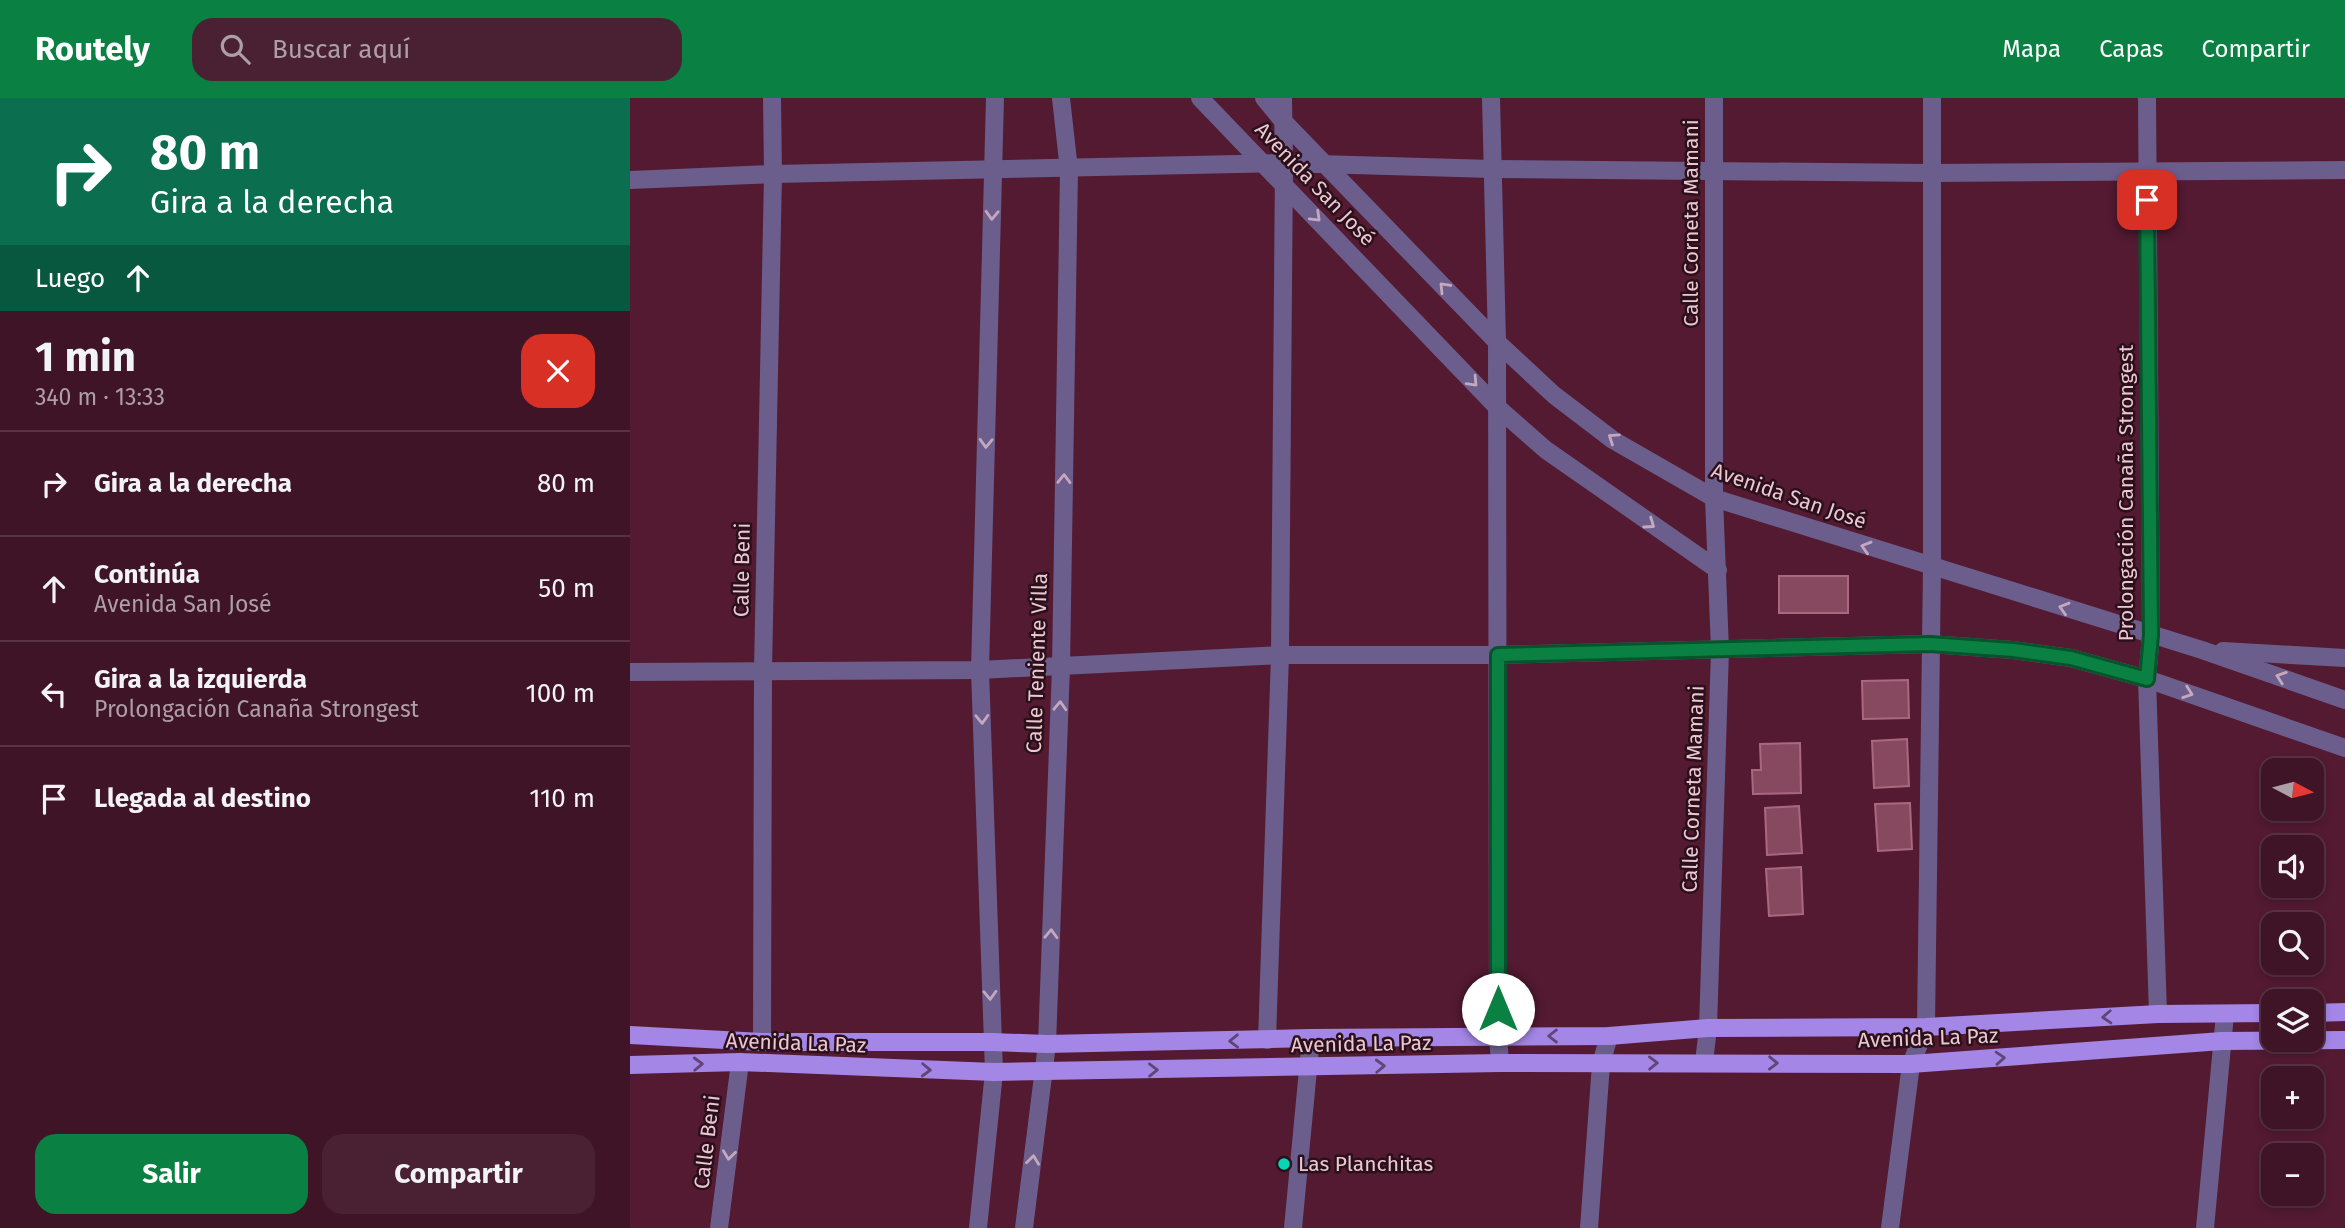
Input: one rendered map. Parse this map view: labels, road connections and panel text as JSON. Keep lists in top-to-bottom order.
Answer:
{
  "streets": {
    "main road": ["Avenida La Paz"],
    "street": [
      "Avenida San José",
      "Calle Corneta Mamani",
      "Prolongación Canaña Strongest",
      "Calle Beni",
      "Calle Teniente Villa"
    ]
  },
  "crossings": [
    ["Avenida San José", "Calle Corneta Mamani"],
    ["Avenida San José", "Prolongación Canaña Strongest"],
    ["Calle Corneta Mamani", "Avenida La Paz"],
    ["Prolongación Canaña Strongest", "Avenida La Paz"],
    ["Calle Beni", "Avenida La Paz"],
    ["Calle Teniente Villa", "Avenida La Paz"]
  ],
  "places": ["Las Planchitas"],
  "north": "right",
  "page": {
    "header": "Routely",
    "search": "Buscar aquí",
    "nav": ["Mapa", "Capas", "Compartir"],
    "turn": ["80 m", "Gira a la derecha"],
    "then": "Luego",
    "heading": ["1 min", "340 m · 13:33"],
    "list": [
      {
        "name": "Gira a la derecha",
        "value": "80 m"
      },
      {
        "name": "Continúa",
        "note": "Avenida San José",
        "value": "50 m"
      },
      {
        "name": "Gira a la izquierda",
        "note": "Prolongación Canaña Strongest",
        "value": "100 m"
      },
      {
        "name": "Llegada al destino",
        "value": "110 m"
      }
    ],
    "map_buttons": ["+", "−"],
    "buttons": ["Salir", "Compartir"]
  }
}
